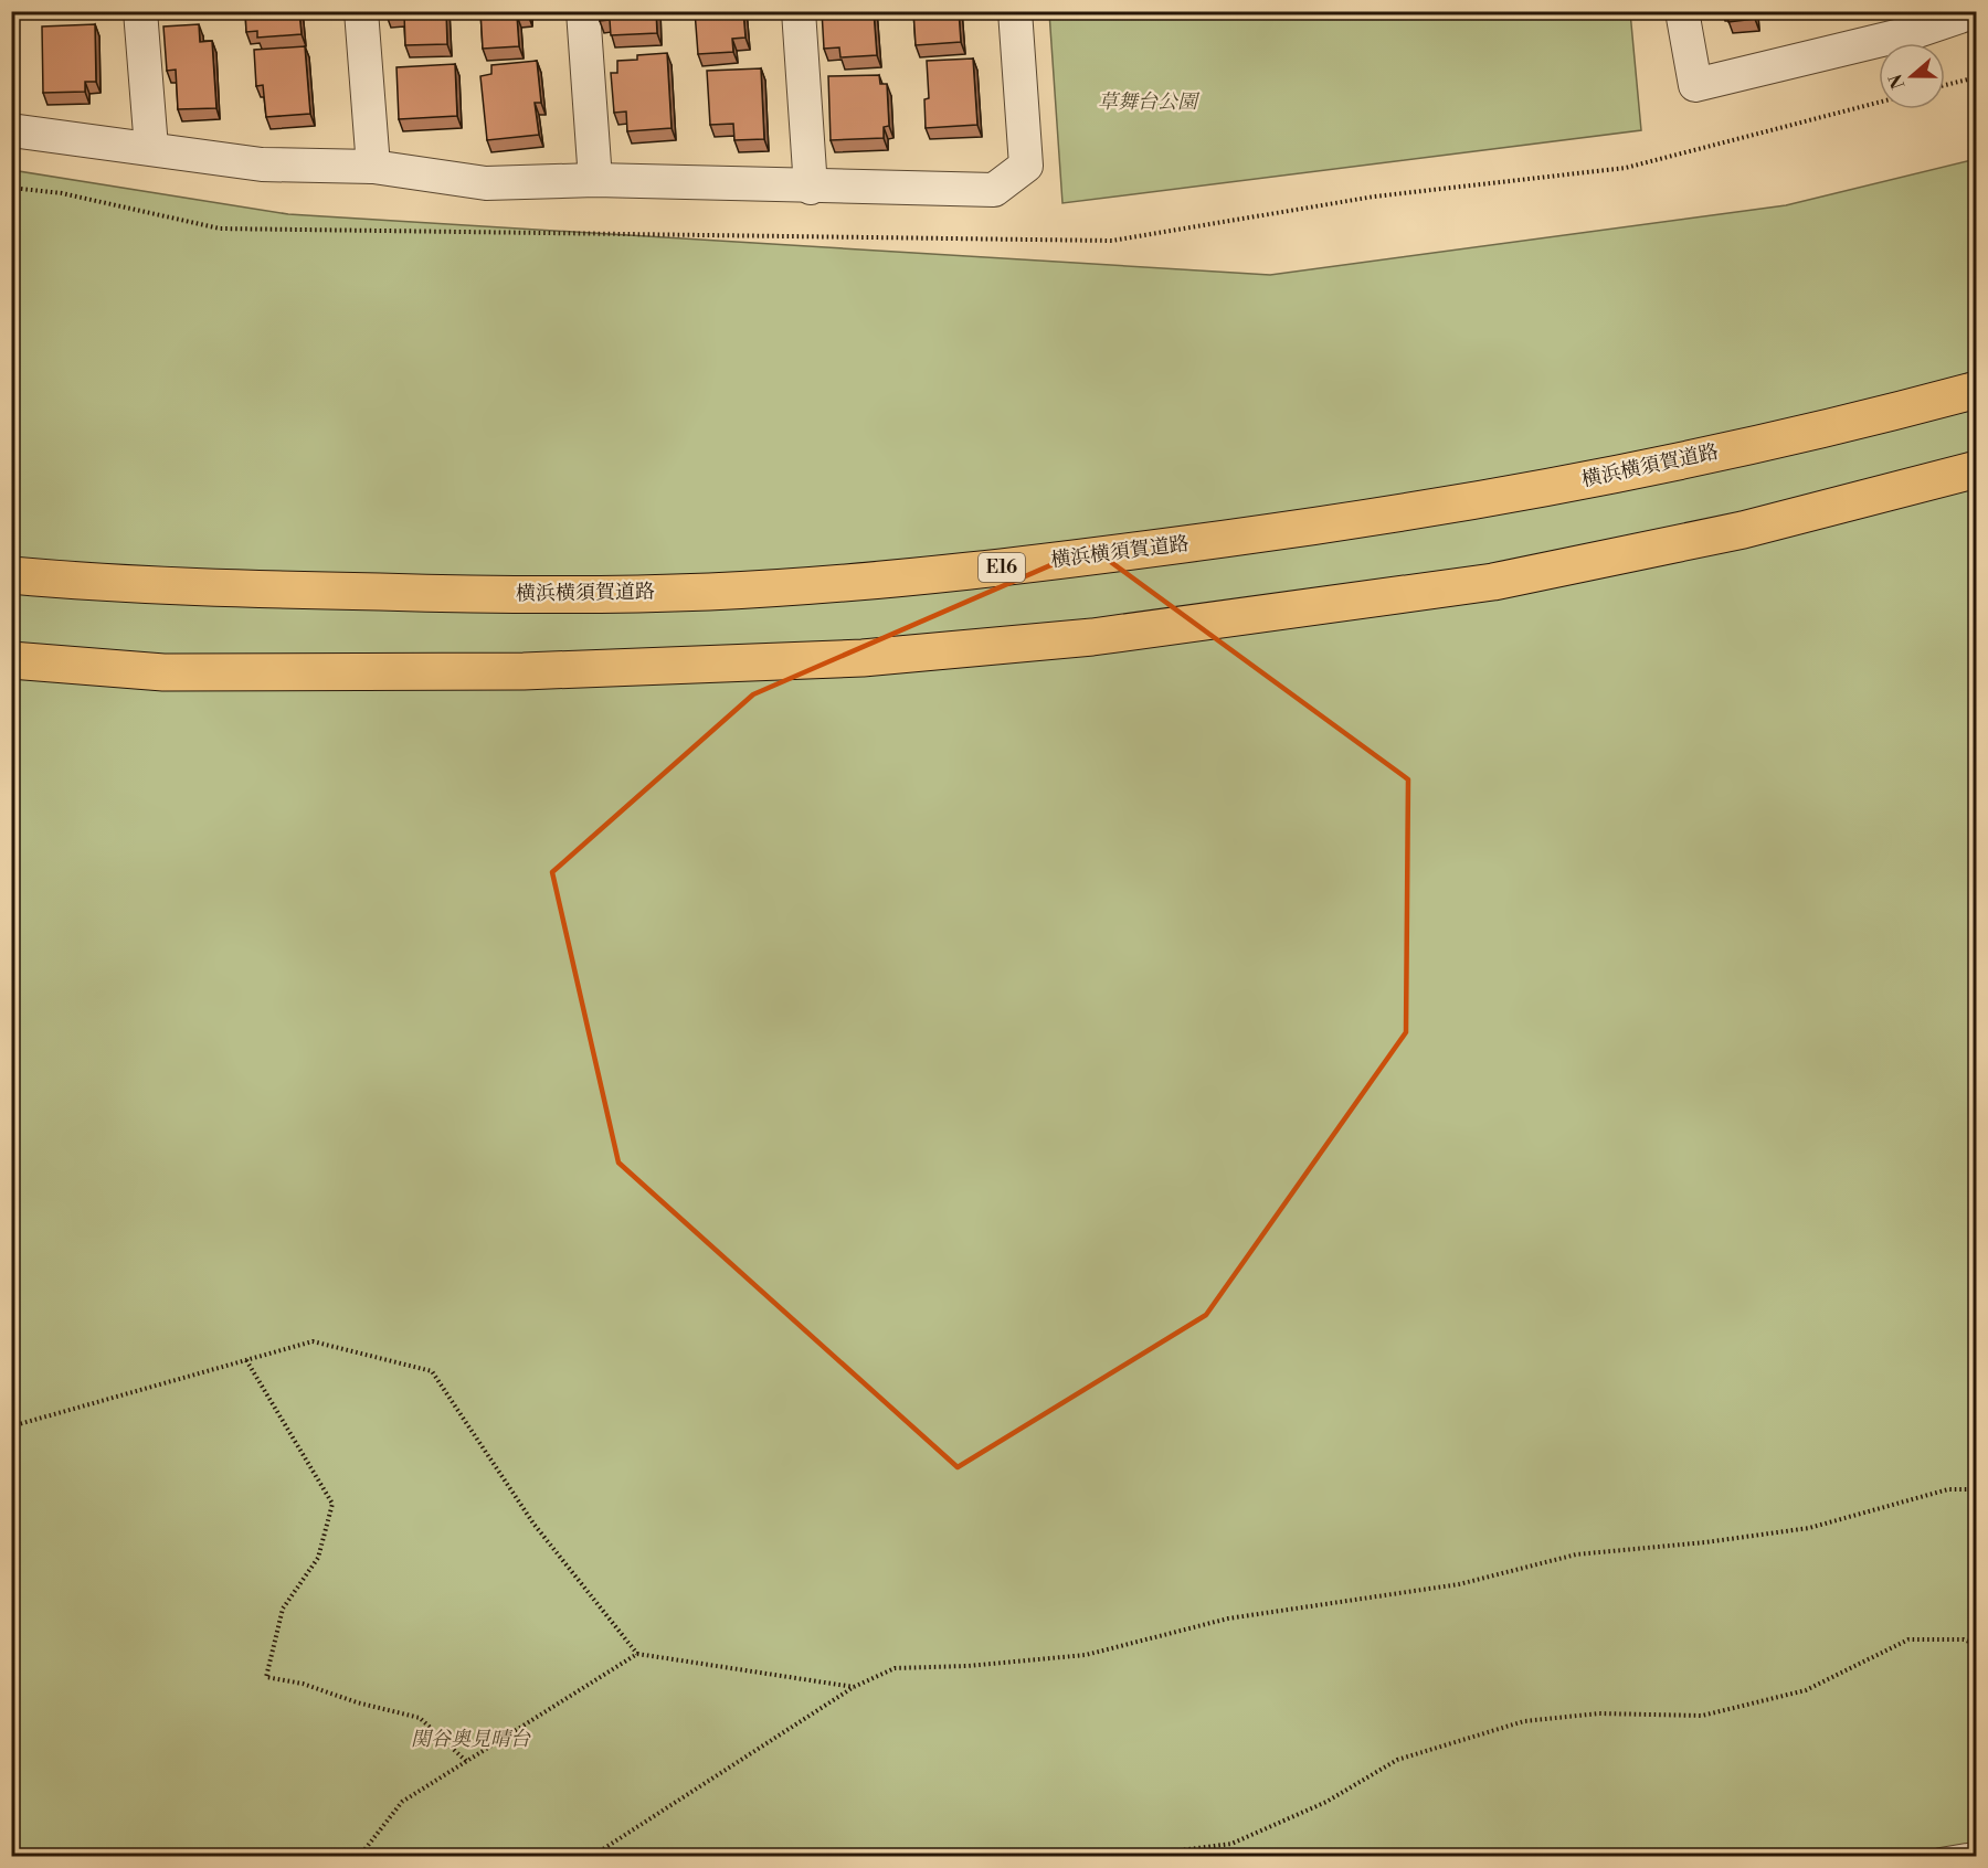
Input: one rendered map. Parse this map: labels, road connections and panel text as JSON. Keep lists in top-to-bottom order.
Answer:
{
  "streets": {
    "highway": ["横浜横須賀道路", "E16"]
  },
  "parks": ["草舞台公園", "関谷奥見晴台"],
  "north": "left"
}
